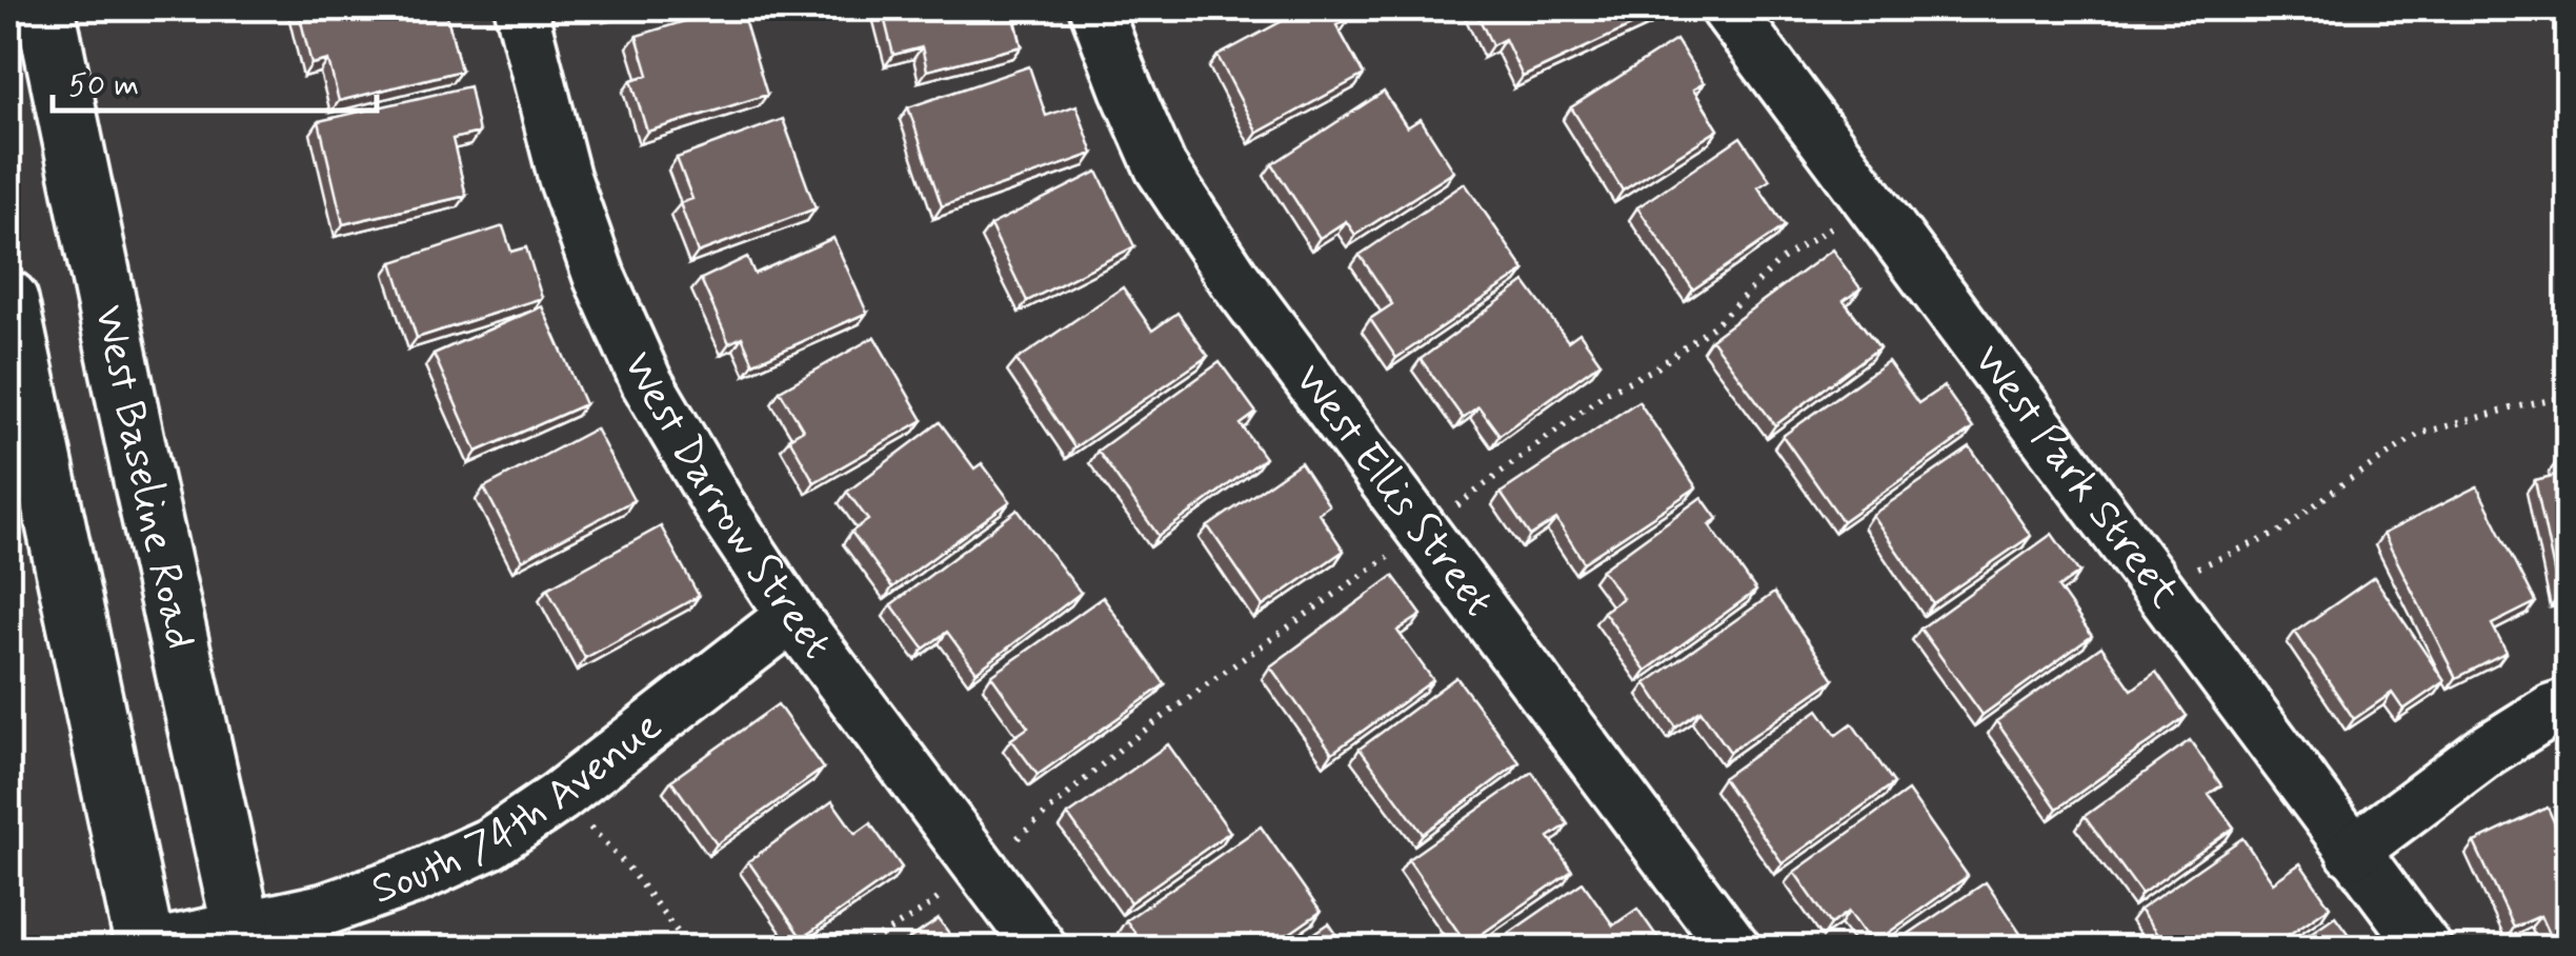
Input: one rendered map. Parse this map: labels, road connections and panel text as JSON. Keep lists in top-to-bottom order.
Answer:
{
  "streets": {
    "main road": ["West Baseline Road"],
    "street": [
      "West Park Street",
      "West Ellis Street",
      "West Darrow Street",
      "South 74th Avenue"
    ]
  },
  "crossings": [
    ["West Baseline Road", "South 74th Avenue"],
    ["West Darrow Street", "South 74th Avenue"]
  ],
  "scale_bar": "50 m"
}
